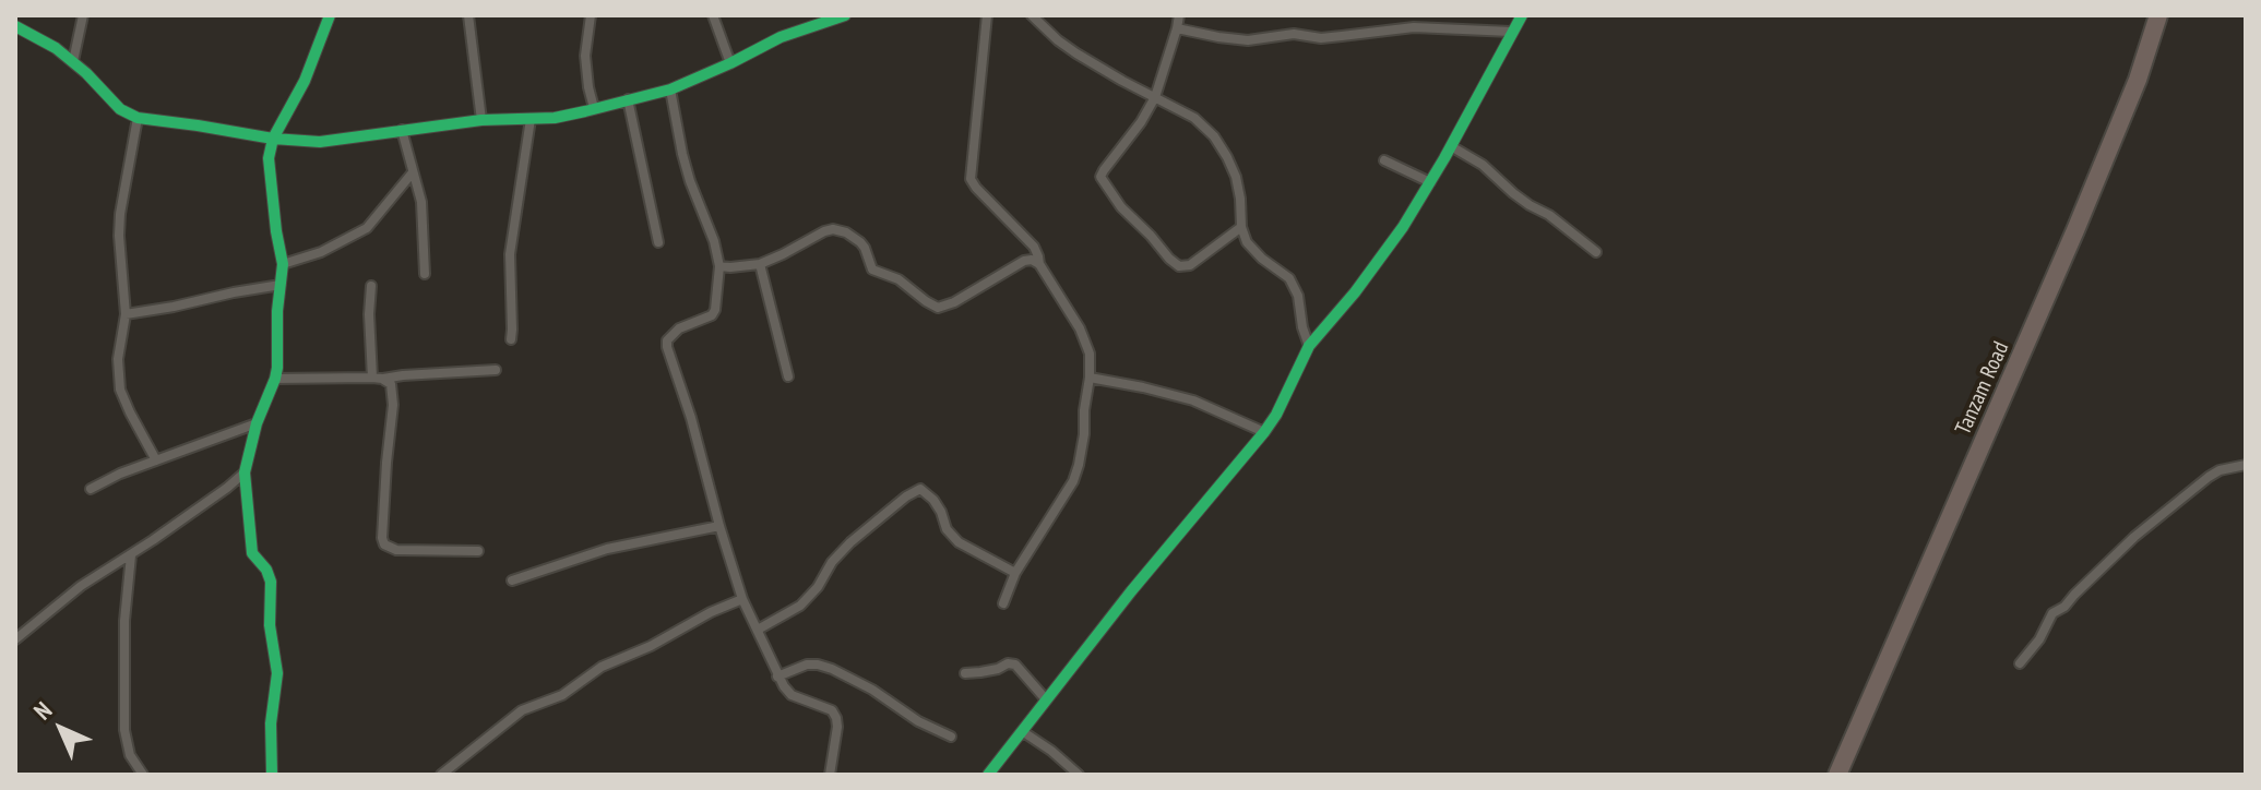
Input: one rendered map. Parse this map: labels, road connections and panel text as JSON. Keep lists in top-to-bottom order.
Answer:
{
  "streets": {
    "highway": ["Tanzam Road"]
  },
  "north": "top left"
}
